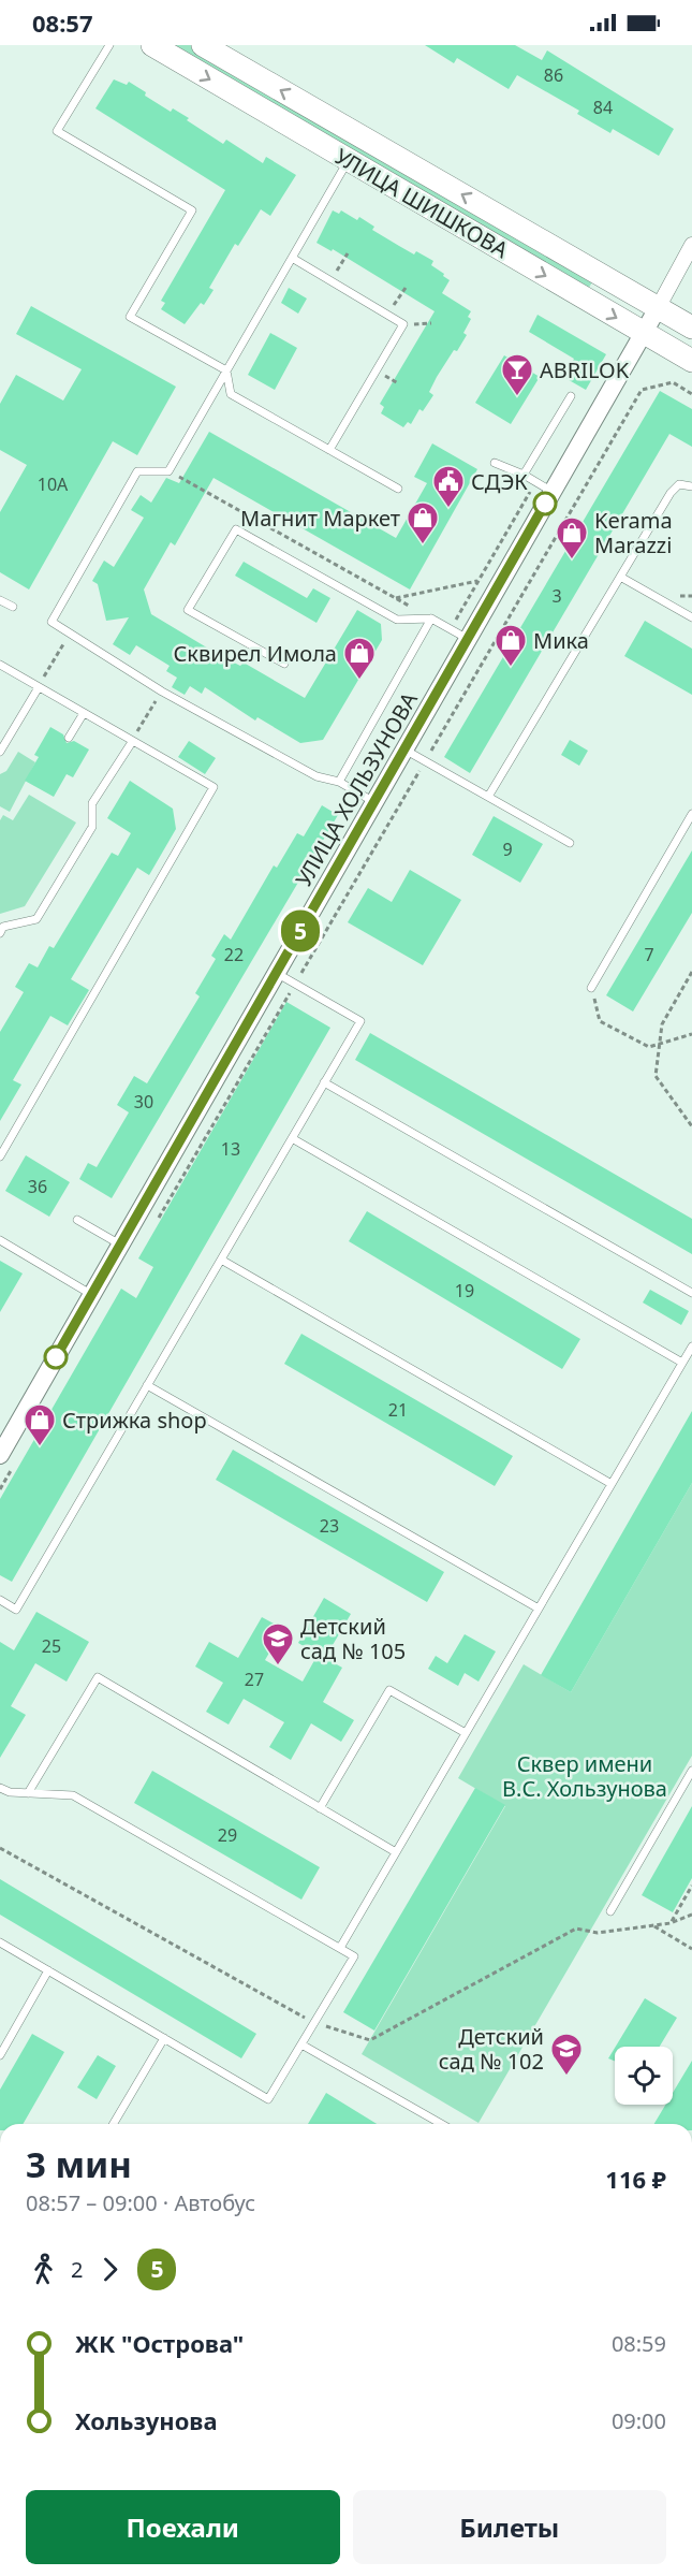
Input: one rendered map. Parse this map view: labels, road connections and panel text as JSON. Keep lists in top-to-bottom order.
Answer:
{
  "streets": {
    "main road": ["УЛИЦА ШИШКОВА"],
    "street": ["УЛИЦА ХОЛЬЗУНОВА"]
  },
  "crossings": [
    ["УЛИЦА ШИШКОВА", "УЛИЦА ХОЛЬЗУНОВА"]
  ],
  "parks": ["Сквер имени В.С. Хользунова"],
  "places": {
    "bar": ["ABRILOK"],
    "public building": ["СДЭК"],
    "shop": [
      "Магнит Маркет",
      "Kerama Marazzi",
      "Мика",
      "Сквирел Имола",
      "Стрижка shop"
    ],
    "school or university": ["Детский сад № 105", "Детский сад № 102"]
  },
  "lines": ["bus line 5"],
  "house_numbers": [
    "86",
    "84",
    "10А",
    "3",
    "9",
    "22",
    "7",
    "30",
    "13",
    "36",
    "19",
    "21",
    "23",
    "25",
    "27",
    "29"
  ],
  "page": {
    "status": "08:57",
    "on_map": "5",
    "heading": ["3 мин", "08:57 – 09:00 · Автобус", "116 ₽"],
    "legs": ["2", "5"],
    "list": [
      {
        "name": "ЖК \"Острова\"",
        "value": "08:59"
      },
      {
        "name": "Хользунова",
        "value": "09:00"
      }
    ],
    "buttons": ["Поехали", "Билеты"]
  }
}
